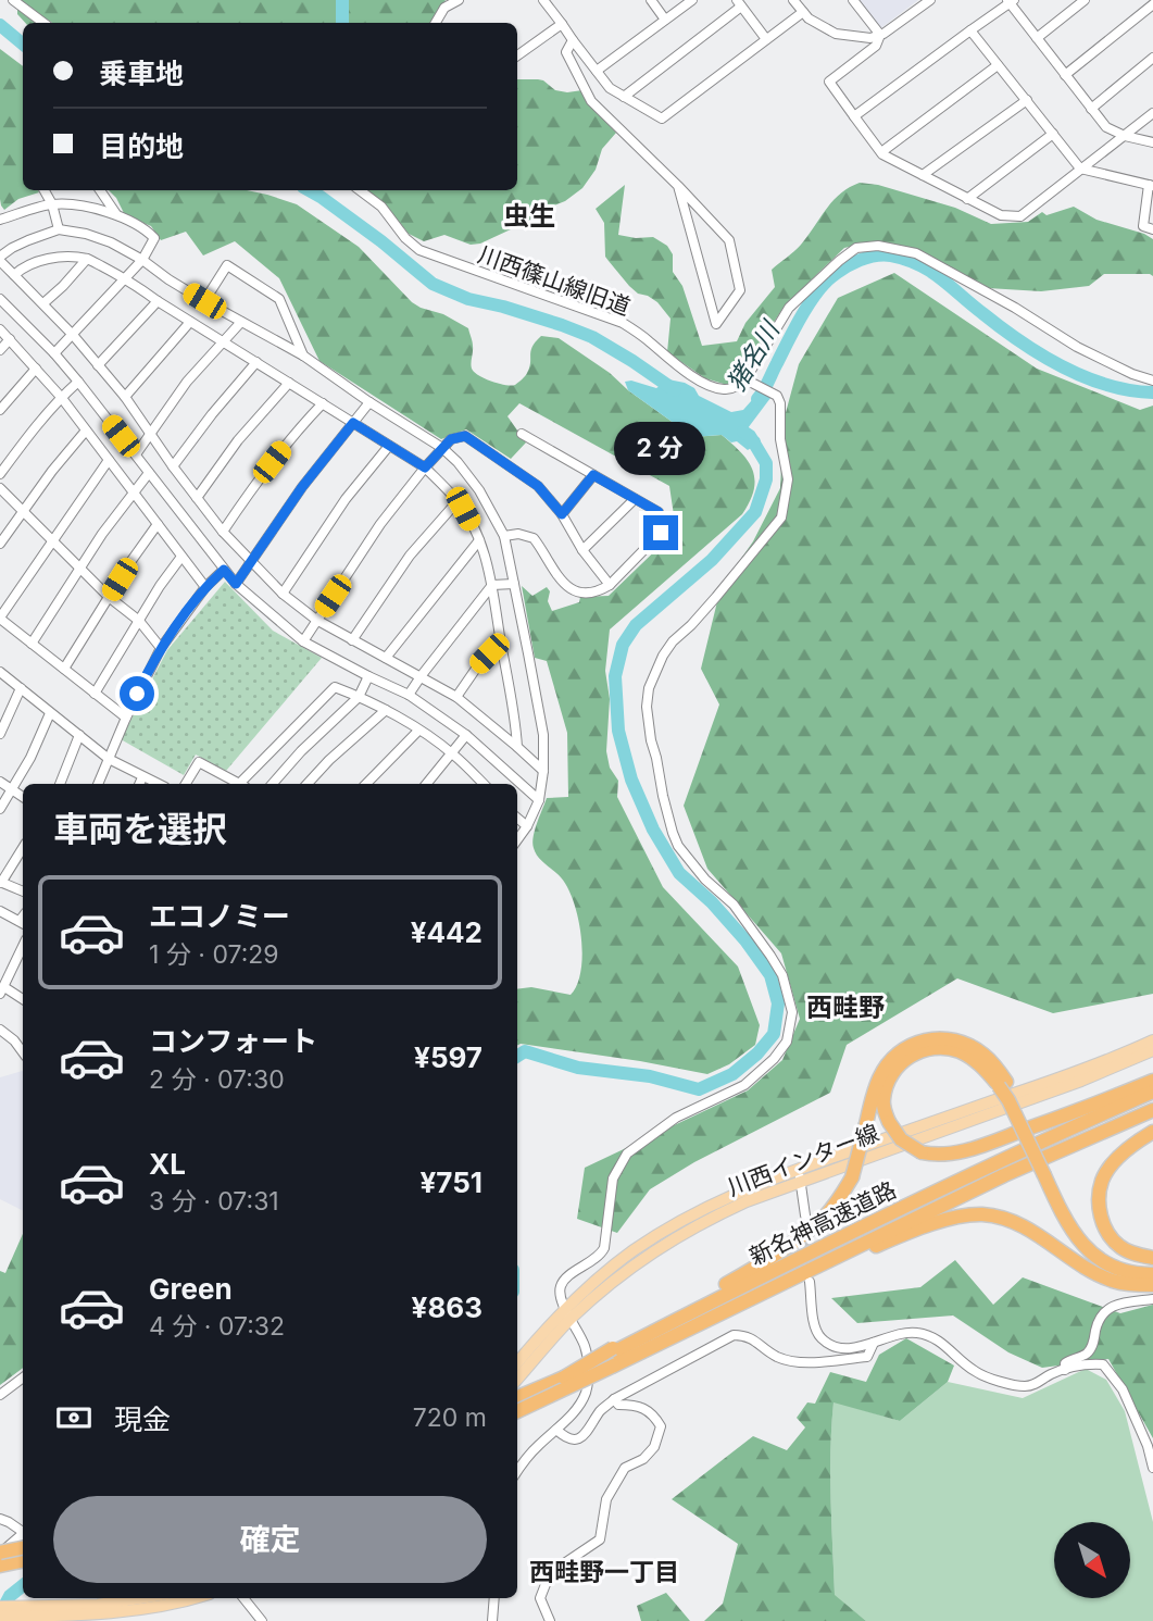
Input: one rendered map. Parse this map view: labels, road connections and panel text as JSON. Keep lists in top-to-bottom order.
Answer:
{
  "streets": {
    "highway": ["新名神高速道路"],
    "main road": ["川西インター線"],
    "street": ["川西篠山線旧道"]
  },
  "districts": ["虫生", "西畦野", "西畦野一丁目"],
  "water": ["猪名川"],
  "north": "bottom right",
  "page": {
    "banner": ["乗車地", "目的地"],
    "bubble": "2 分",
    "heading": "車両を選択",
    "list": [
      {
        "name": "エコノミー",
        "note": "1 分 · 07:29",
        "value": "¥442"
      },
      {
        "name": "コンフォート",
        "note": "2 分 · 07:30",
        "value": "¥597"
      },
      {
        "name": "XL",
        "note": "3 分 · 07:31",
        "value": "¥751"
      },
      {
        "name": "Green",
        "note": "4 分 · 07:32",
        "value": "¥863"
      }
    ],
    "pay": ["現金", "720 m"],
    "buttons": "確定"
  }
}
